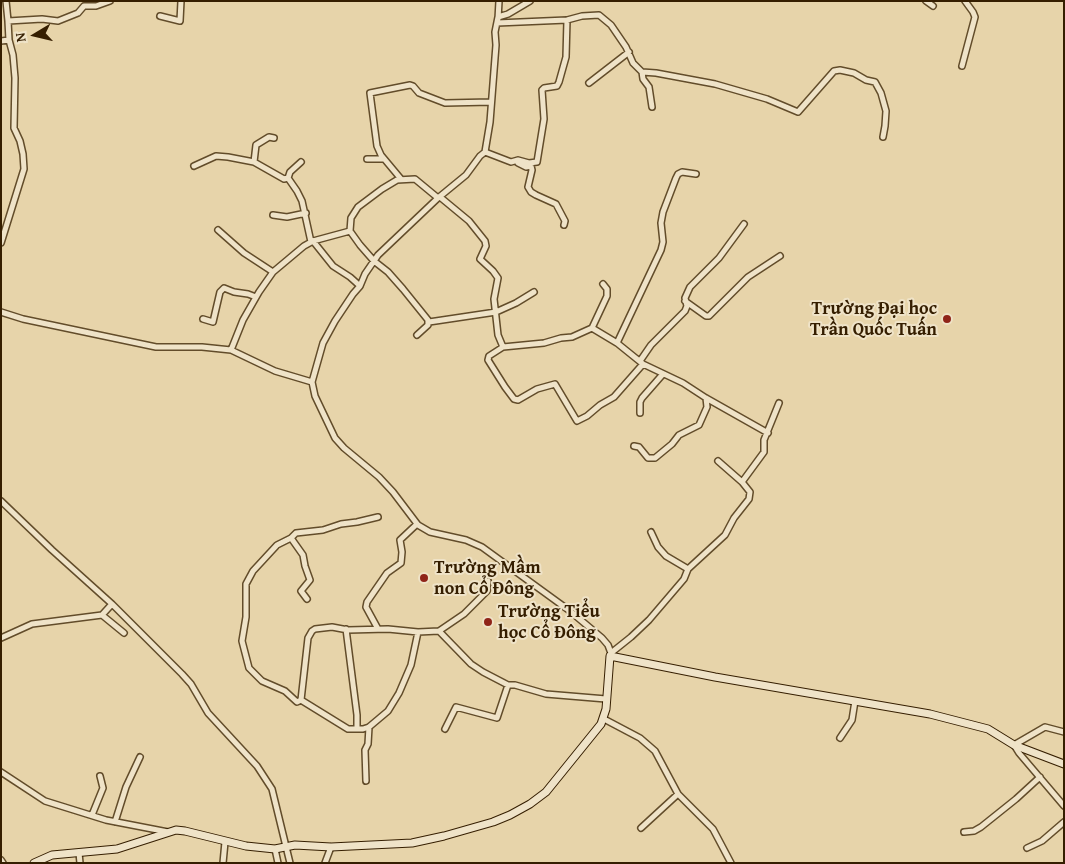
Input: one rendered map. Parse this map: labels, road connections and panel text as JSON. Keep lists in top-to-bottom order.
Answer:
{
  "places": ["Trường Đại học Trần Quốc Tuấn", "Trường Mầm non Cổ Đông", "Trường Tiểu học Cổ Đông"],
  "north": "left"
}
